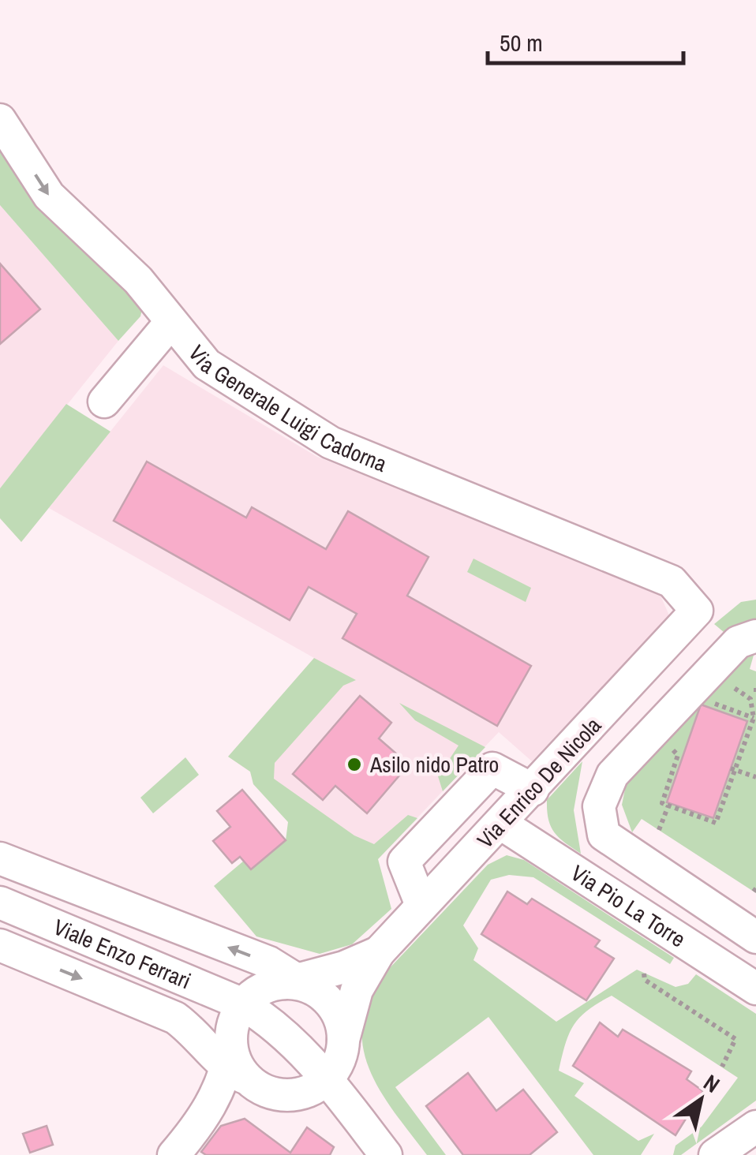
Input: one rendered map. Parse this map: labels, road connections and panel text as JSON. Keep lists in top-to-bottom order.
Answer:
{
  "streets": {
    "street": [
      "Via Generale Luigi Cadorna",
      "Via Enrico De Nicola",
      "Via Pio La Torre",
      "Viale Enzo Ferrari"
    ]
  },
  "crossings": [
    ["Via Generale Luigi Cadorna", "Via Enrico De Nicola"],
    ["Via Enrico De Nicola", "Via Pio La Torre"]
  ],
  "places": ["Asilo nido Patro"],
  "scale_bar": "50 m",
  "north": "top right"
}
